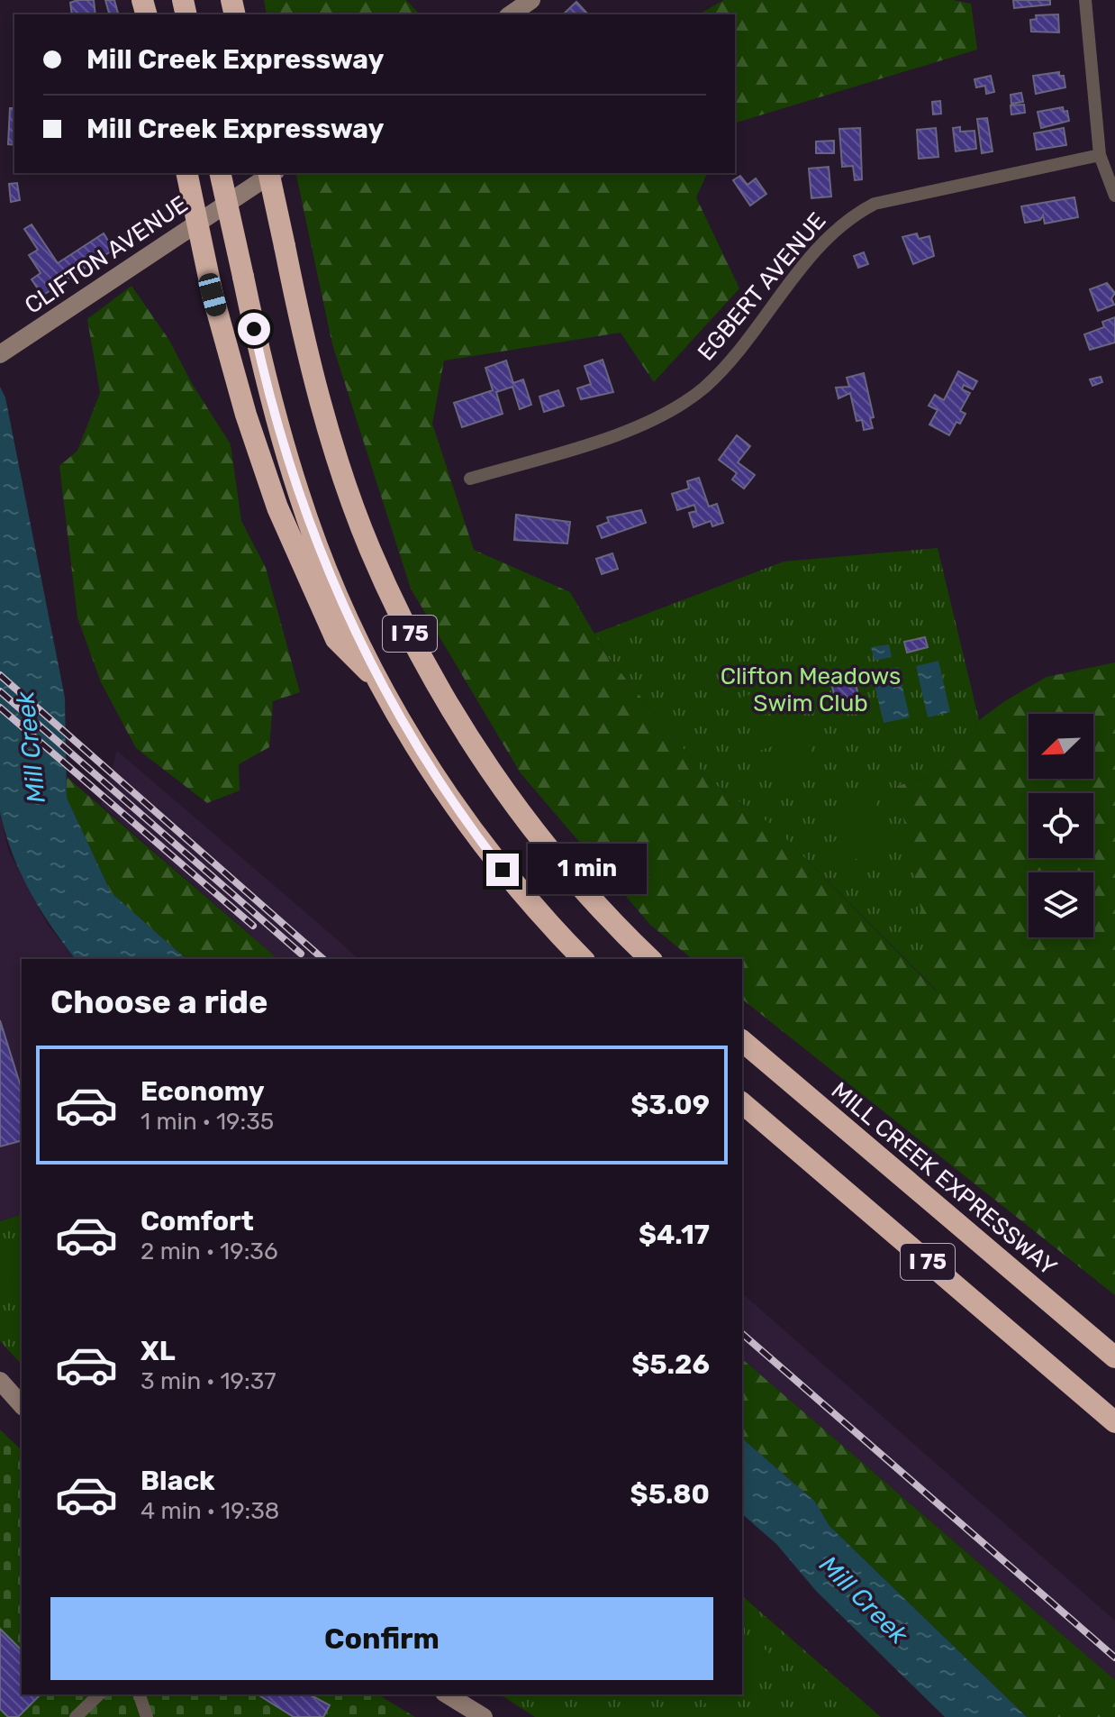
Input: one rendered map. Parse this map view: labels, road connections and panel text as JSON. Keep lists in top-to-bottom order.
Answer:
{
  "streets": {
    "highway": ["I 75", "MILL CREEK EXPRESSWAY"],
    "main road": ["CLIFTON AVENUE"],
    "street": ["EGBERT AVENUE"]
  },
  "water": ["Mill Creek"],
  "parks": ["Clifton Meadows Swim Club"],
  "north": "bottom left",
  "page": {
    "banner": ["Mill Creek Expressway", "Mill Creek Expressway"],
    "bubble": "1 min",
    "heading": "Choose a ride",
    "list": [
      {
        "name": "Economy",
        "note": "1 min · 19:35",
        "value": "$3.09"
      },
      {
        "name": "Comfort",
        "note": "2 min · 19:36",
        "value": "$4.17"
      },
      {
        "name": "XL",
        "note": "3 min · 19:37",
        "value": "$5.26"
      },
      {
        "name": "Black",
        "note": "4 min · 19:38",
        "value": "$5.80"
      }
    ],
    "buttons": "Confirm"
  }
}
